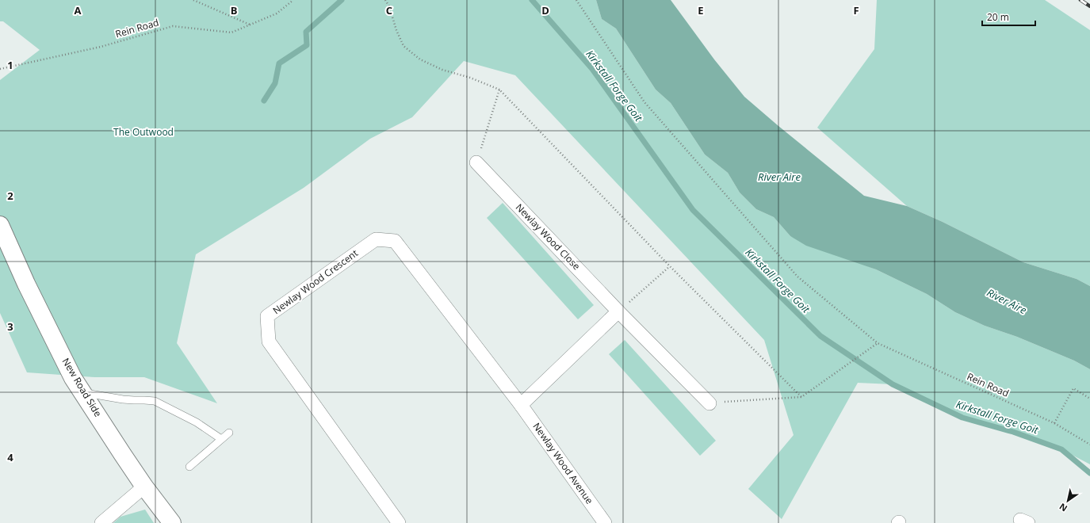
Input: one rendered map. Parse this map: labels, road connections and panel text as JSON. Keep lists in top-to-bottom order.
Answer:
{
  "streets": {
    "main road": ["New Road Side"],
    "street": ["Newlay Wood Close", "Newlay Wood Crescent", "Newlay Wood Avenue"],
    "path": ["Rein Road"]
  },
  "crossings": [
    ["Newlay Wood Crescent", "Newlay Wood Avenue"]
  ],
  "water": ["Kirkstall Forge Goit", "River Aire"],
  "parks": ["The Outwood"],
  "scale_bar": "20 m",
  "north": "bottom left",
  "grid": {
    "columns": [
      "A",
      "B",
      "C",
      "D",
      "E",
      "F"
    ],
    "rows": [
      "1",
      "2",
      "3",
      "4"
    ]
  }
}
